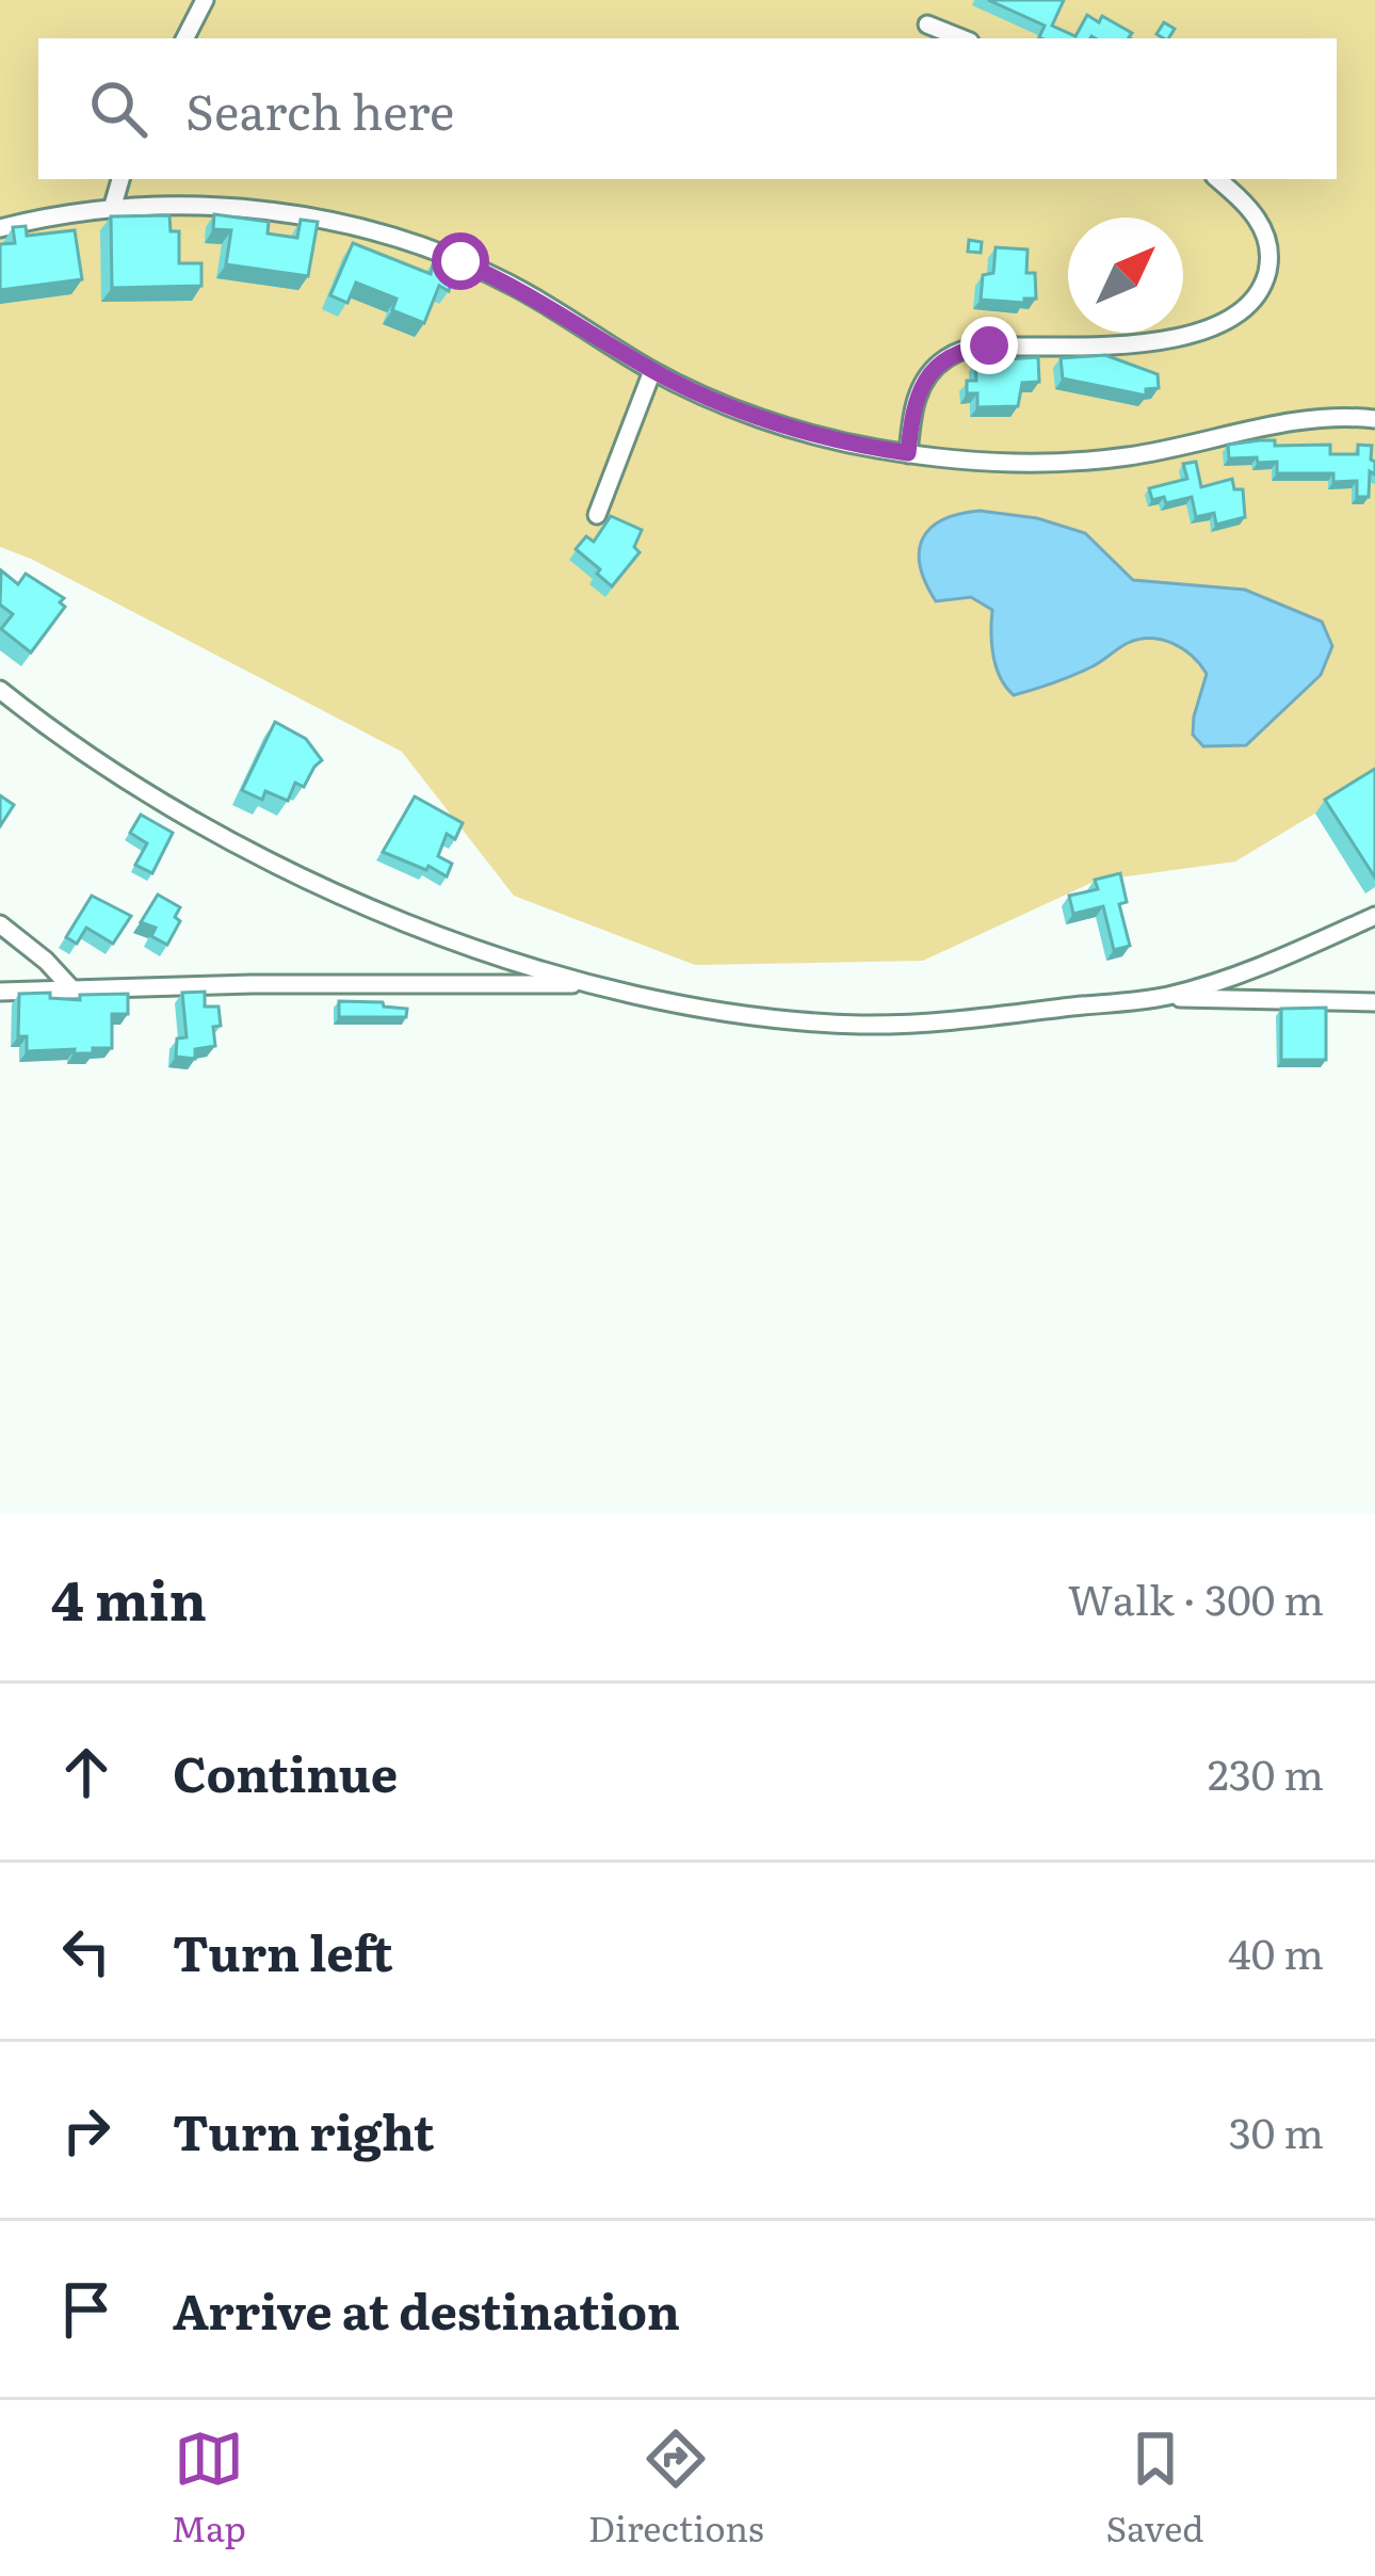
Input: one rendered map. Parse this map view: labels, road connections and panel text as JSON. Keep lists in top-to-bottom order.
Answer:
{
  "north": "top right",
  "page": {
    "search": "Search here",
    "heading": ["4 min", "Walk · 300 m"],
    "list": [
      ["Continue", "230 m"],
      ["Turn left", "40 m"],
      ["Turn right", "30 m"],
      "Arrive at destination"
    ],
    "nav": ["Map", "Directions", "Saved"]
  }
}
